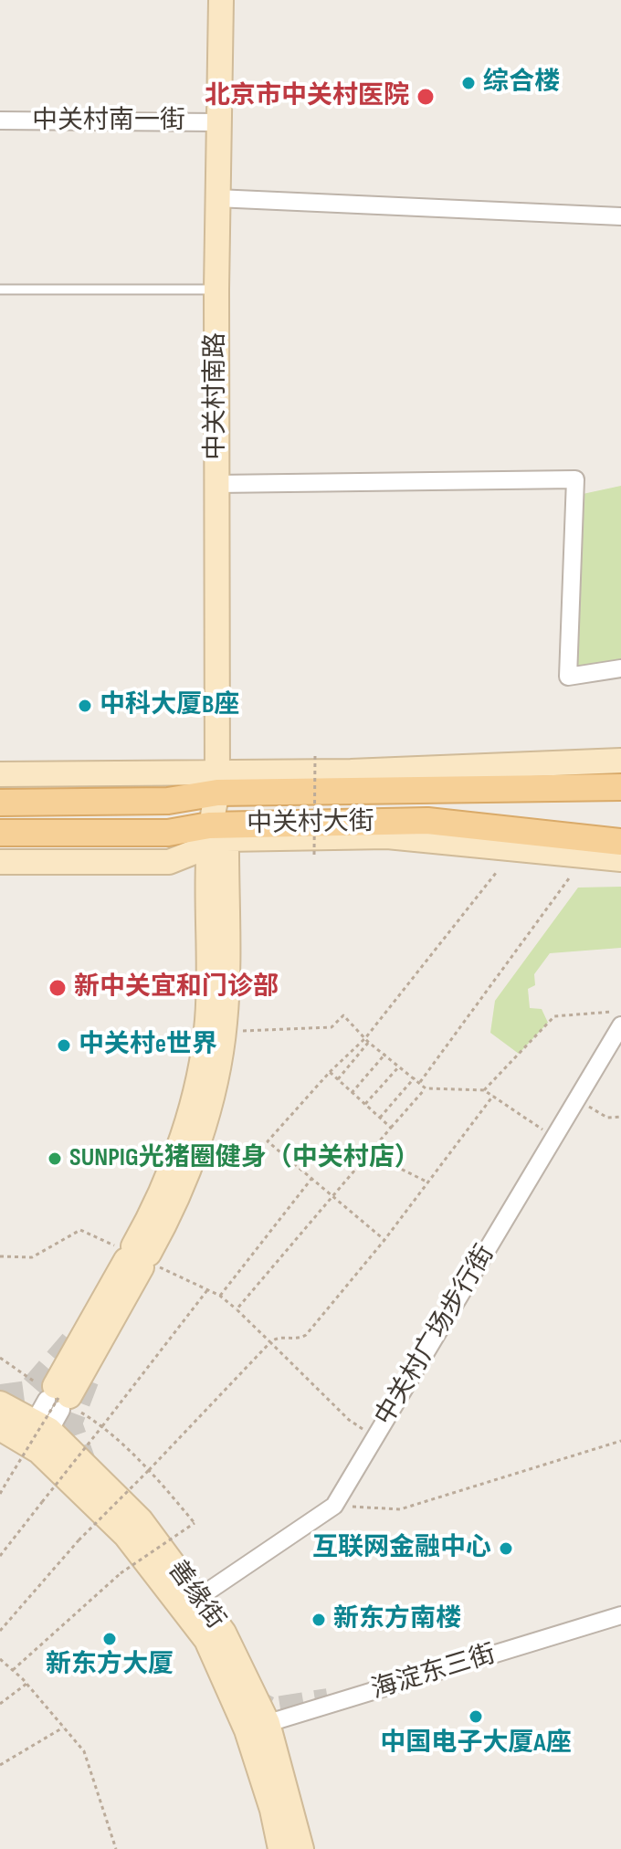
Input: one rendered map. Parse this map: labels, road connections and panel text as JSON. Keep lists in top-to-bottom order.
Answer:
{
  "streets": {
    "main road": ["中关村大街"],
    "street": [
      "中关村南一街",
      "中关村南路",
      "中关村广场步行街",
      "善缘街",
      "海淀东三街"
    ]
  },
  "crossings": [
    ["中关村南一街", "中关村南路"],
    ["中关村南路", "中关村大街"],
    ["中关村广场步行街", "善缘街"],
    ["善缘街", "海淀东三街"]
  ],
  "places": [
    "综合楼",
    "北京市中关村医院",
    "中科大厦B座",
    "新中关宜和门诊部",
    "中关村e世界",
    "SUNPIG光猪圈健身（中关村店）",
    "互联网金融中心",
    "新东方南楼",
    "新东方大厦",
    "中国电子大厦A座"
  ]
}
